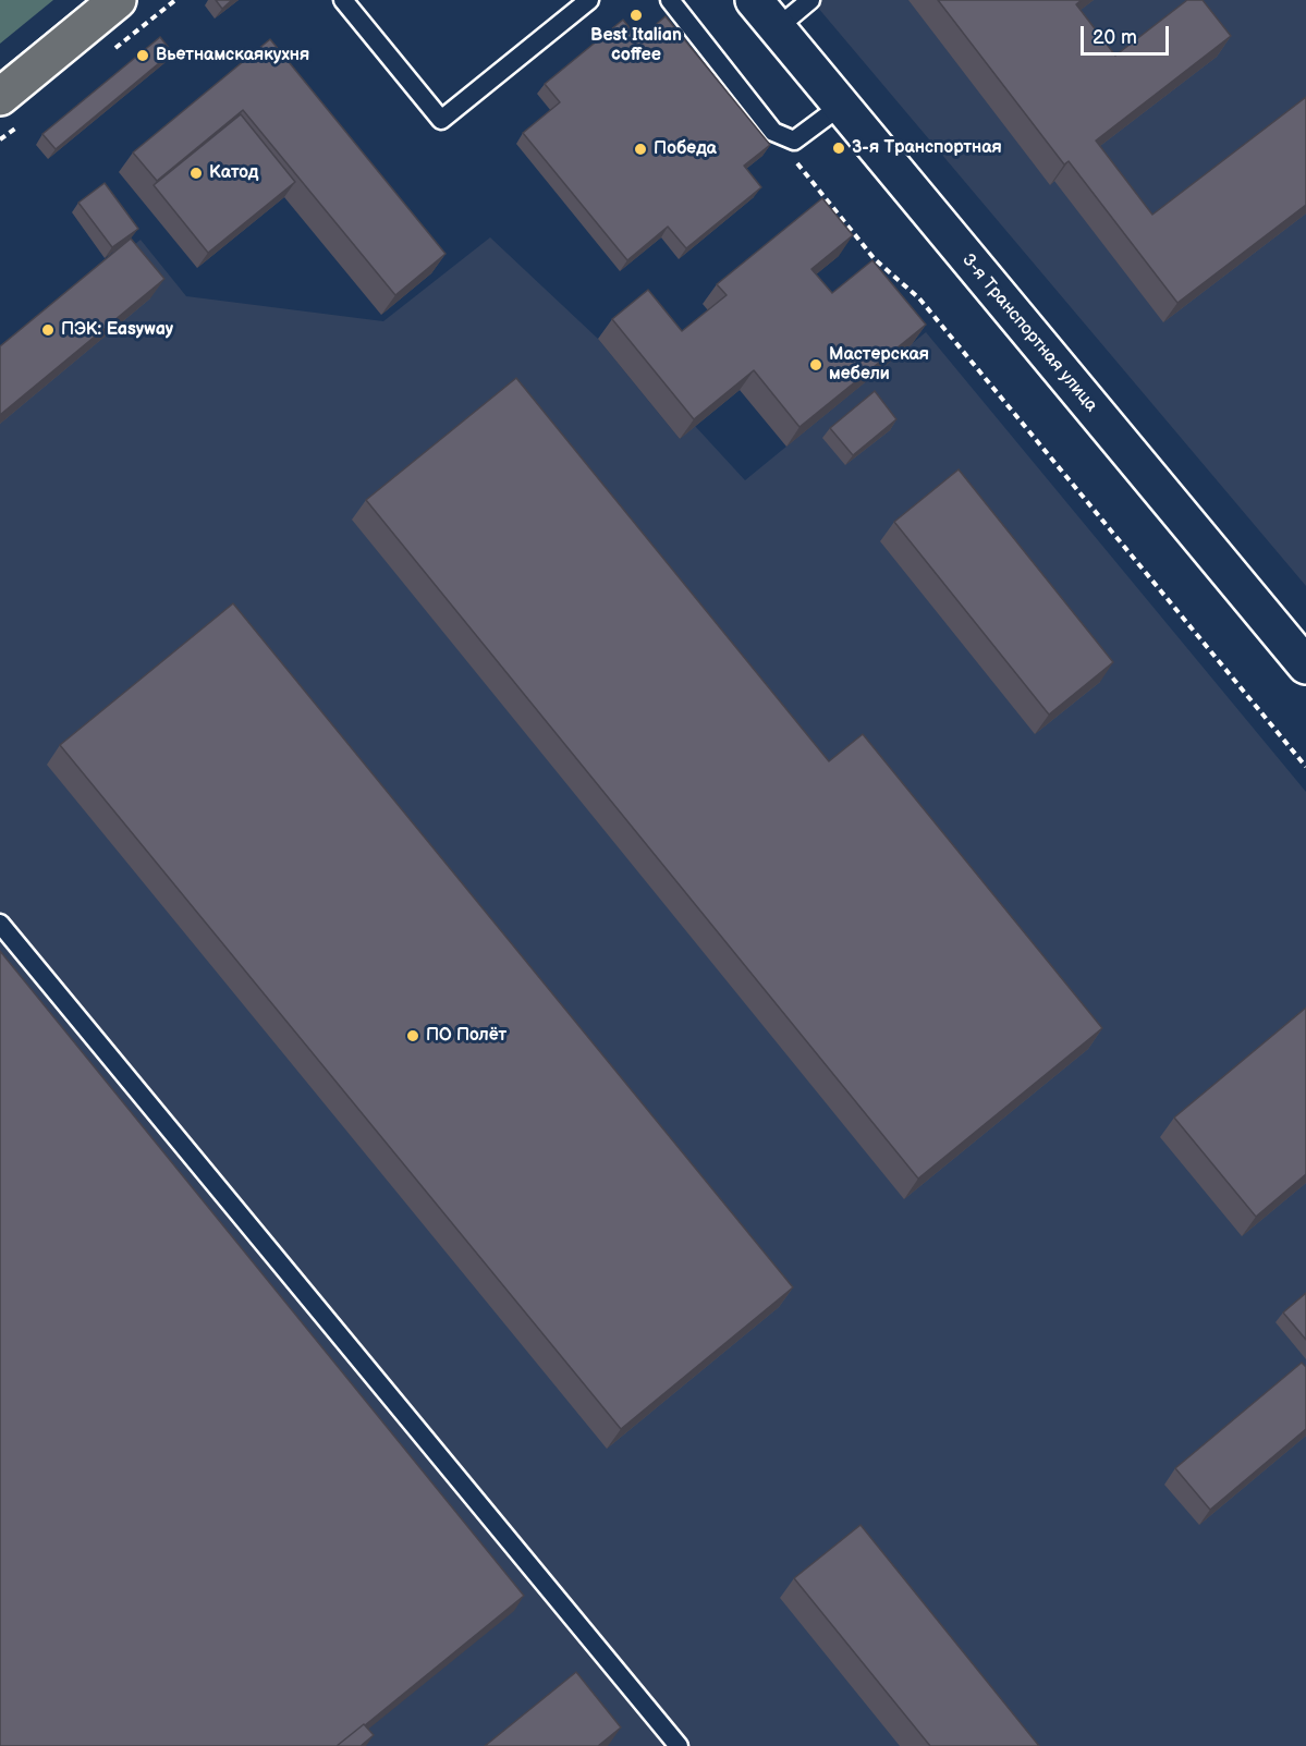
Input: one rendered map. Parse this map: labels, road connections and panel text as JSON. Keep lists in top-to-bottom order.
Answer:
{
  "streets": {
    "main road": ["3-я Транспортная улица"]
  },
  "places": [
    "Best Italian coffee",
    "Вьетнамскаякухня",
    "3-я Транспортная",
    "Победа",
    "Катод",
    "ПЭК: Easyway",
    "Мастерская мебели",
    "ПО Полёт"
  ],
  "scale_bar": "20 m"
}
